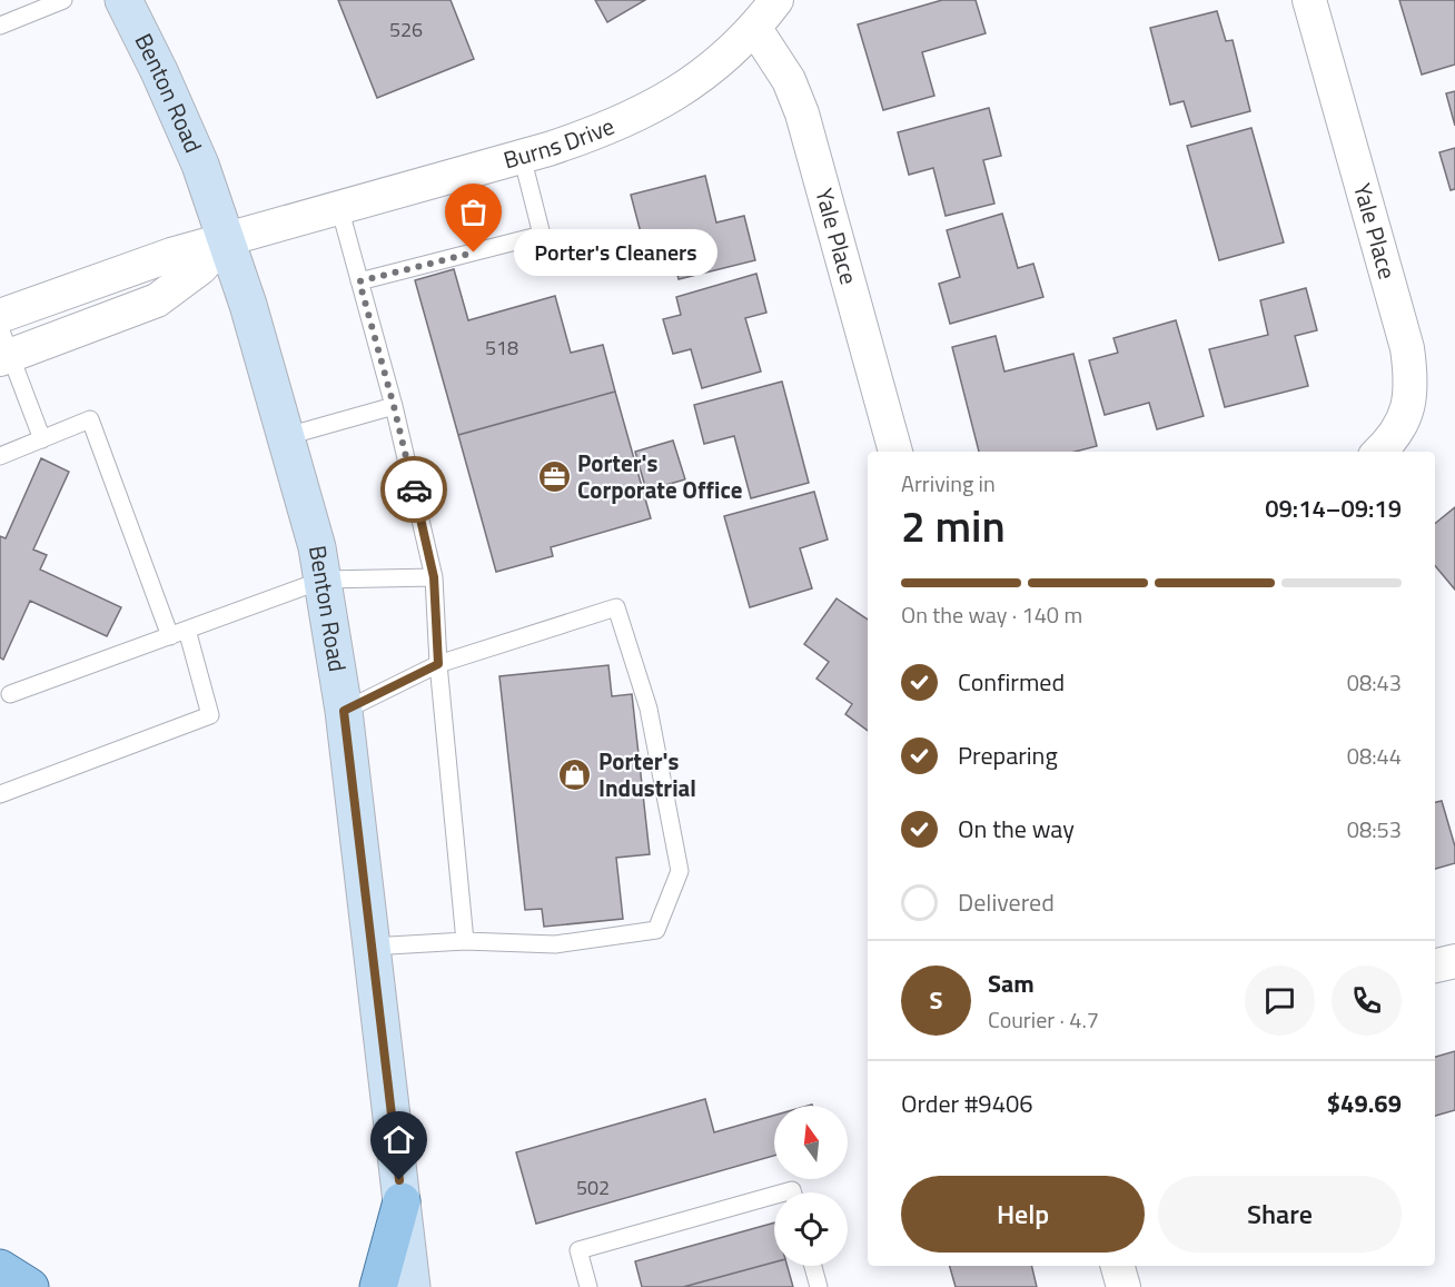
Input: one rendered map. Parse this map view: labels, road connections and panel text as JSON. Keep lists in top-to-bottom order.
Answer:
{
  "streets": {
    "main road": ["Benton Road"],
    "street": ["Burns Drive", "Yale Place"]
  },
  "crossings": [
    ["Benton Road", "Burns Drive"],
    ["Burns Drive", "Yale Place"]
  ],
  "places": {
    "other": ["Porter's Cleaners"],
    "office": ["Porter's Corporate Office"],
    "shop": ["Porter's Industrial"]
  },
  "house_numbers": ["526", "518", "502"],
  "north": "top",
  "page": {
    "bubble": "Porter's Cleaners",
    "heading": ["2 min", "Arriving in", "09:14–09:19"],
    "panel": [
      "Sam",
      "Courier · 4.7",
      "Order #9406",
      "$49.69"
    ],
    "bar": "On the way · 140 m",
    "list": [
      ["Confirmed", "08:43"],
      ["Preparing", "08:44"],
      ["On the way", "08:53"],
      "Delivered"
    ],
    "round": "S",
    "buttons": ["Help", "Share"]
  }
}
